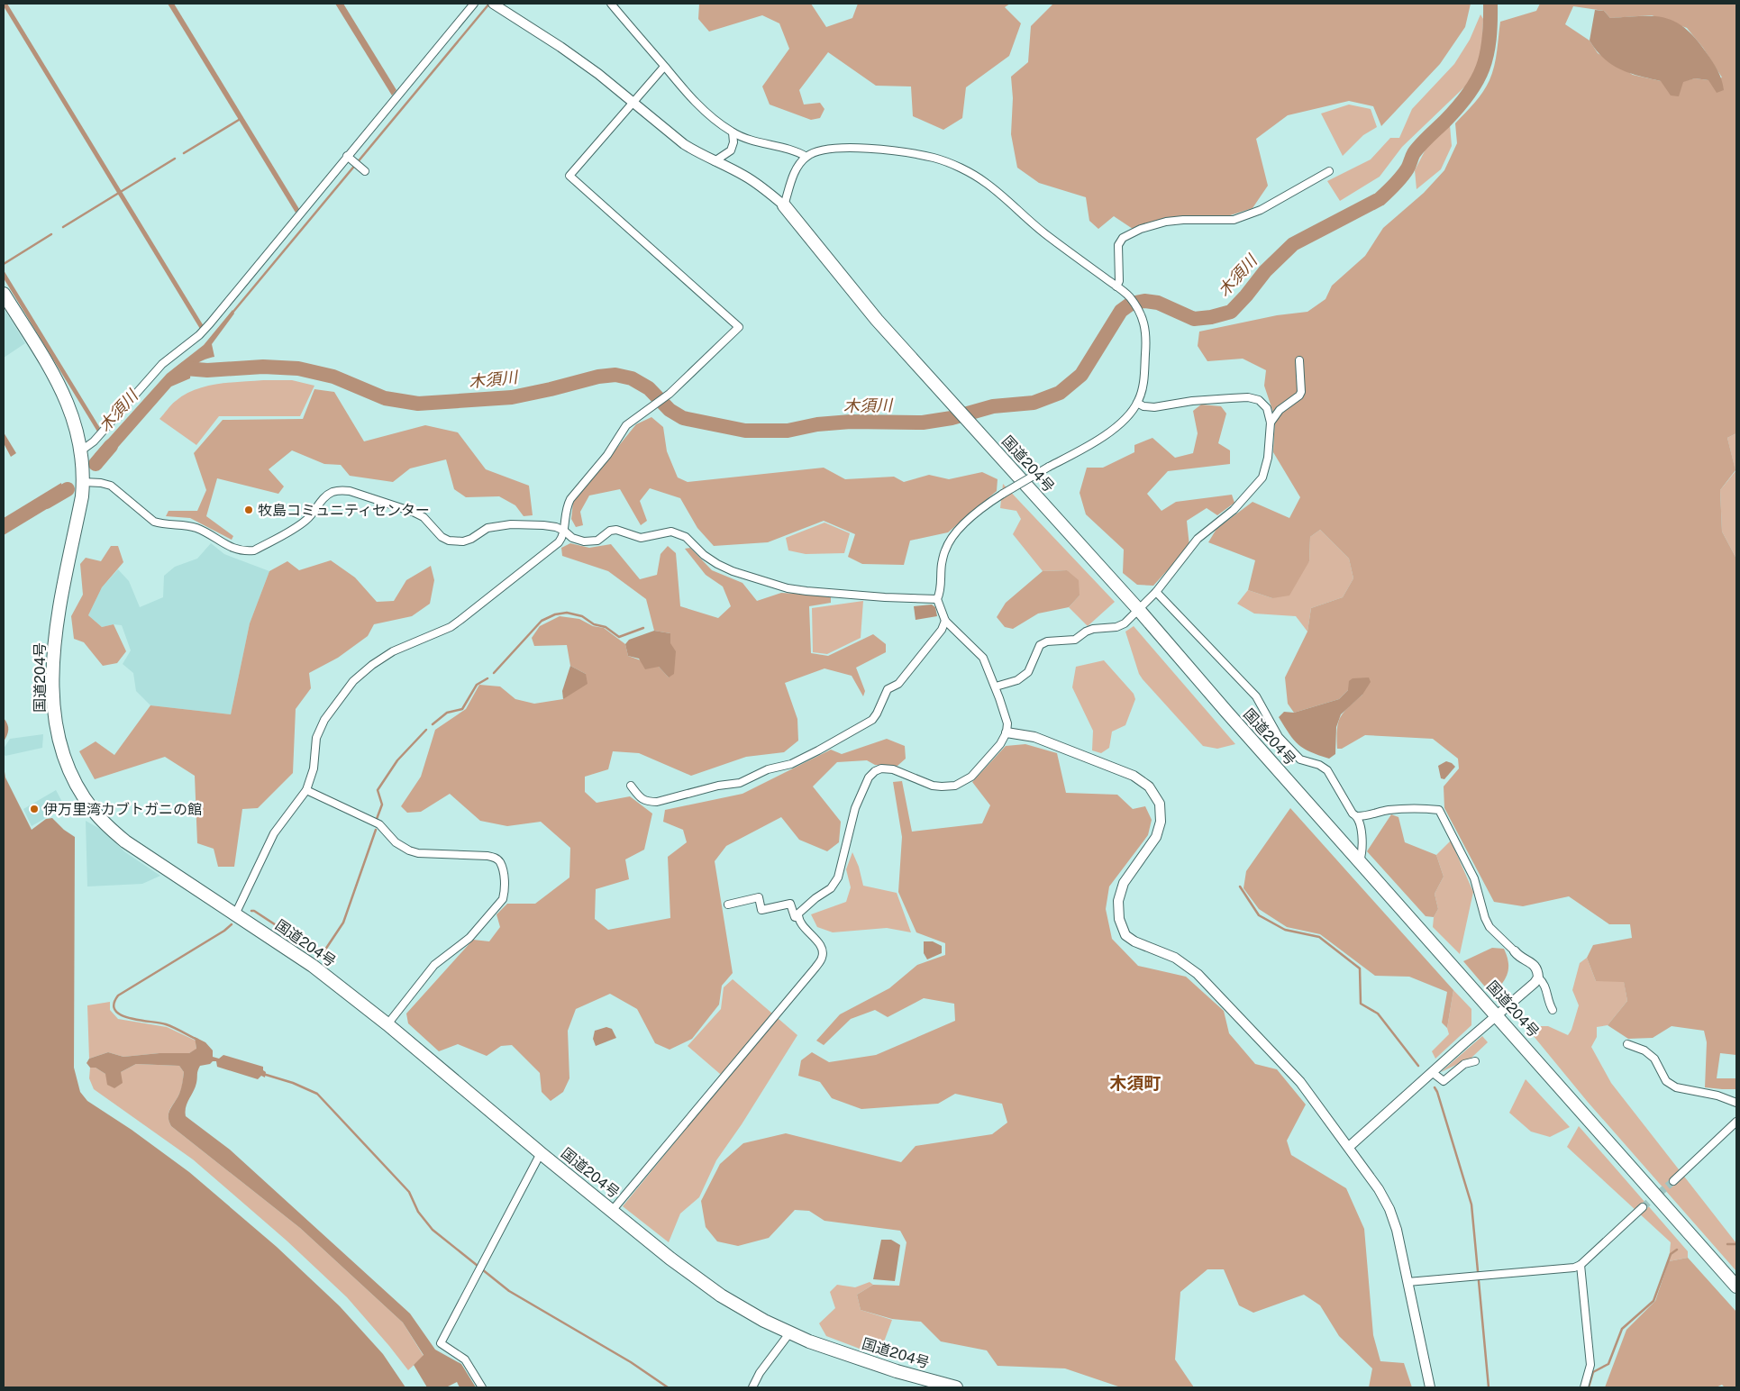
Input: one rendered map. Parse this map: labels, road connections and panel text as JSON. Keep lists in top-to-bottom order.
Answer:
{
  "streets": {
    "highway": ["国道204号"]
  },
  "districts": ["木須町"],
  "water": ["木須川"],
  "places": ["牧島コミュニティセンター", "伊万里湾カブトガニの館"]
}
